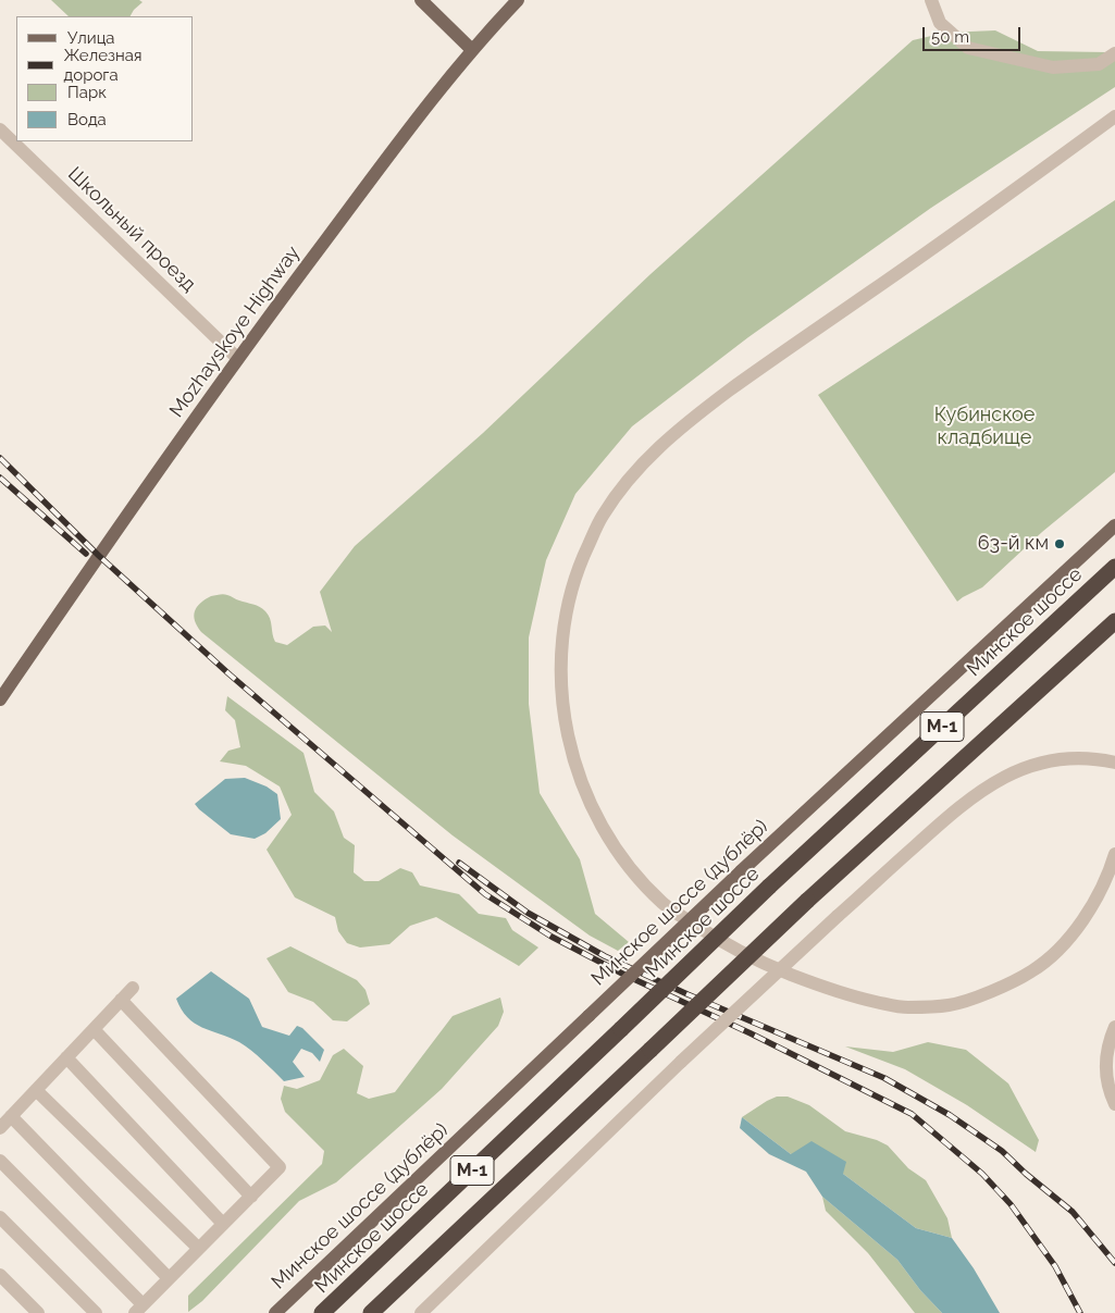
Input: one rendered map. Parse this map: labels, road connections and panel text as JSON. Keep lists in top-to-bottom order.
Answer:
{
  "streets": {
    "highway": ["Минское шоссе", "М-1"],
    "main road": ["Mozhayskoye Highway", "Минское шоссе (дублёр)"],
    "street": ["Школьный проезд"]
  },
  "crossings": [
    ["Школьный проезд", "Mozhayskoye Highway"]
  ],
  "parks": ["Кубинское кладбище"],
  "places": ["63-й км"],
  "legend": [
    "Улица",
    "Железная дорога",
    "Парк",
    "Вода"
  ],
  "scale_bar": "50 m"
}
